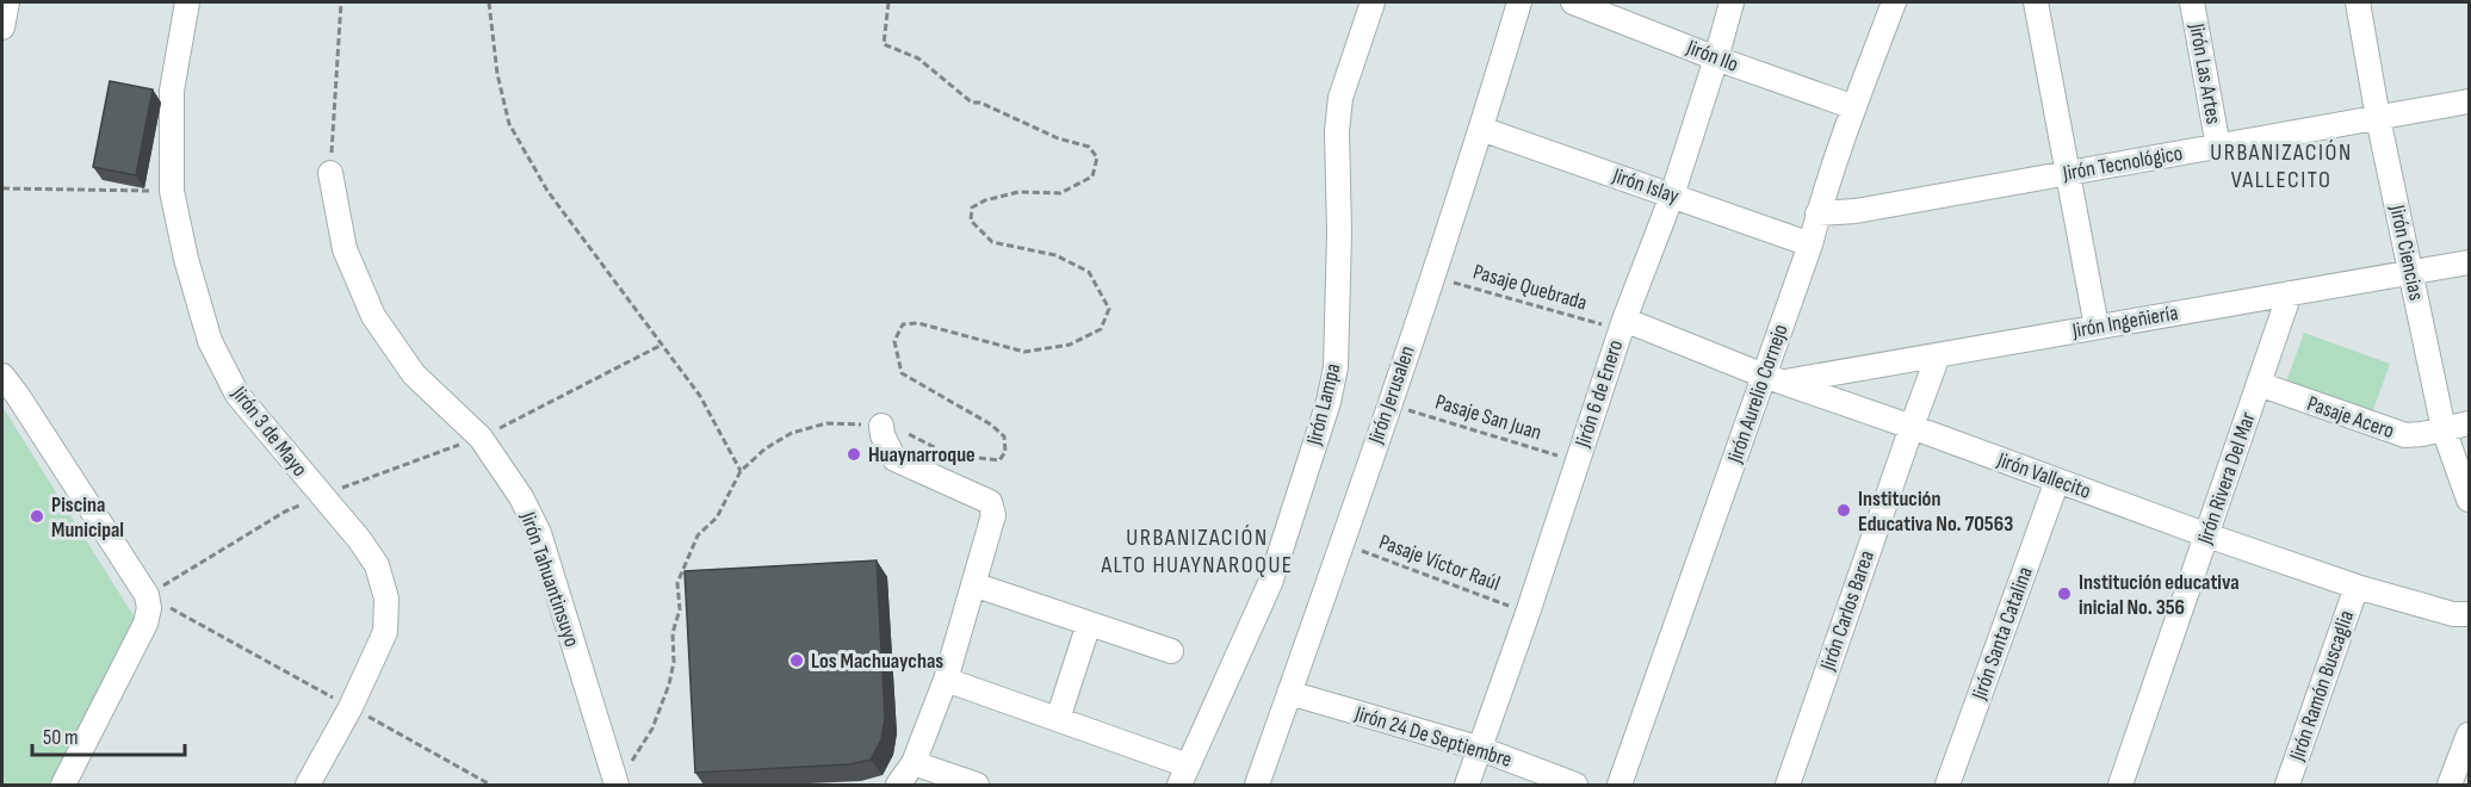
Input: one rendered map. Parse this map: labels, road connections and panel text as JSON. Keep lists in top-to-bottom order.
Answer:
{
  "streets": {
    "street": [
      "Jirón Ilo",
      "Jirón Las Artes",
      "Jirón Tecnológico",
      "Jirón Islay",
      "Jirón Ciencias",
      "Jirón Ingeñiería",
      "Jirón 6 de Enero",
      "Jirón Aurelio Cornejo",
      "Jirón Jerusalen",
      "Jirón Lampa",
      "Pasaje Acero",
      "Jirón 3 de Mayo",
      "Jirón Vallecito",
      "Jirón Rivera Del Mar",
      "Jirón Tahuantinsuyo",
      "Jirón Carlos Barea",
      "Jirón Santa Catalina",
      "Jirón Ramón Buscaglia",
      "Jirón 24 De Septiembre"
    ],
    "path": ["Pasaje Quebrada", "Pasaje San Juan", "Pasaje Víctor Raúl"]
  },
  "crossings": [
    ["Jirón Ilo", "Jirón 6 de Enero"],
    ["Jirón Ilo", "Jirón Aurelio Cornejo"],
    ["Jirón Las Artes", "Jirón Tecnológico"],
    ["Jirón Tecnológico", "Jirón Ciencias"],
    ["Jirón Tecnológico", "Jirón Aurelio Cornejo"],
    ["Jirón Islay", "Jirón 6 de Enero"],
    ["Jirón Islay", "Jirón Aurelio Cornejo"],
    ["Jirón Islay", "Jirón Jerusalen"],
    ["Jirón Ciencias", "Jirón Ingeñiería"],
    ["Jirón Ciencias", "Pasaje Acero"],
    ["Pasaje Quebrada", "Jirón 6 de Enero"],
    ["Pasaje Quebrada", "Jirón Jerusalen"],
    ["Pasaje Quebrada", "Jirón Vallecito"],
    ["Jirón Ingeñiería", "Jirón Aurelio Cornejo"],
    ["Jirón Ingeñiería", "Jirón Vallecito"],
    ["Jirón Ingeñiería", "Jirón Rivera Del Mar"],
    ["Jirón Ingeñiería", "Jirón Carlos Barea"],
    ["Jirón 6 de Enero", "Pasaje San Juan"],
    ["Jirón 6 de Enero", "Jirón Vallecito"],
    ["Jirón 6 de Enero", "Pasaje Víctor Raúl"],
    ["Jirón 6 de Enero", "Jirón 24 De Septiembre"],
    ["Jirón Aurelio Cornejo", "Jirón Vallecito"],
    ["Jirón Jerusalen", "Pasaje San Juan"],
    ["Jirón Jerusalen", "Pasaje Víctor Raúl"],
    ["Jirón Jerusalen", "Jirón 24 De Septiembre"],
    ["Pasaje Acero", "Jirón Rivera Del Mar"],
    ["Jirón Vallecito", "Jirón Rivera Del Mar"],
    ["Jirón Vallecito", "Jirón Carlos Barea"],
    ["Jirón Vallecito", "Jirón Santa Catalina"],
    ["Jirón Vallecito", "Jirón Ramón Buscaglia"]
  ],
  "districts": ["URBANIZACIÓN VALLECITO", "URBANIZACIÓN ALTO HUAYNAROQUE"],
  "places": [
    "Huaynarroque",
    "Institución Educativa No. 70563",
    "Piscina Municipal",
    "Institución educativa inicial No. 356",
    "Los Machuaychas"
  ],
  "scale_bar": "50 m"
}
